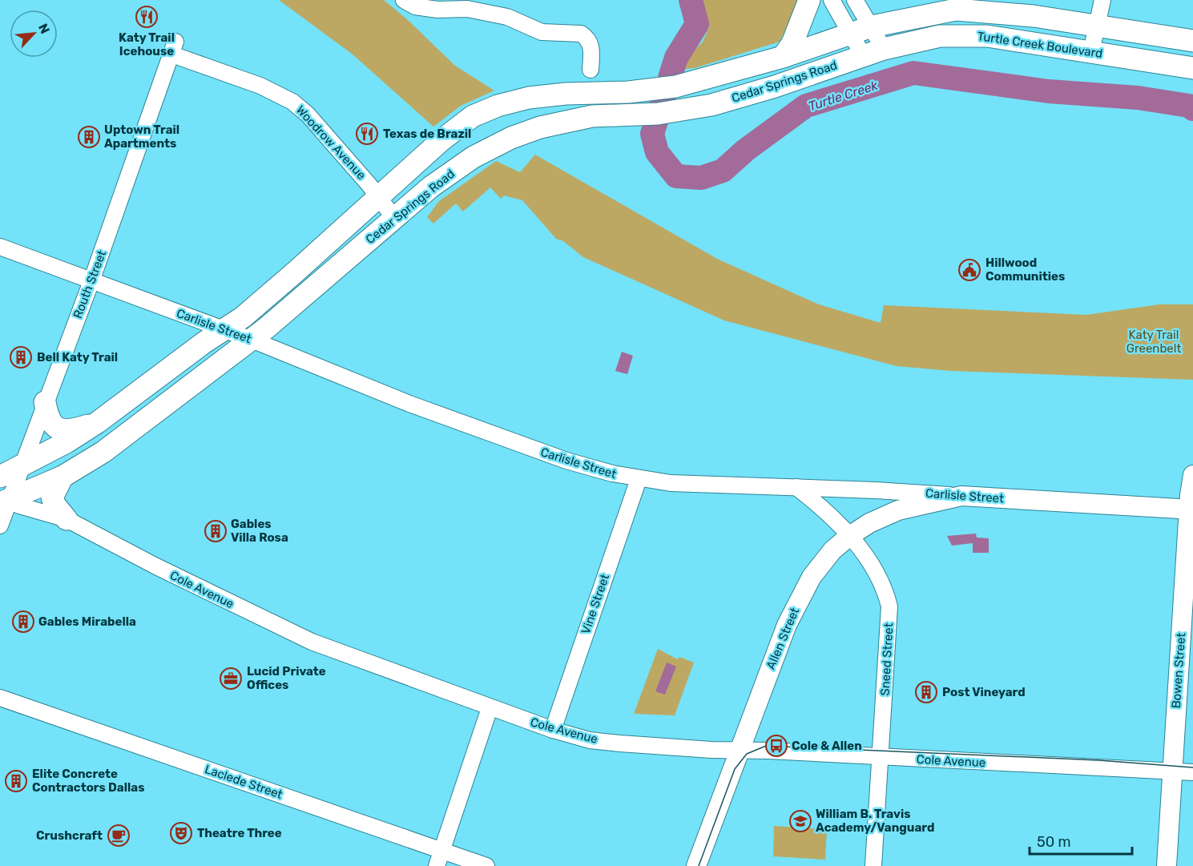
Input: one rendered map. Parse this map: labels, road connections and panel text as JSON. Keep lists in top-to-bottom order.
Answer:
{
  "streets": {
    "main road": ["Turtle Creek Boulevard", "Cedar Springs Road"],
    "street": [
      "Woodrow Avenue",
      "Routh Street",
      "Carlisle Street",
      "Cole Avenue",
      "Vine Street",
      "Allen Street",
      "Sneed Street",
      "Bowen Street",
      "Laclede Street"
    ]
  },
  "crossings": [
    ["Turtle Creek Boulevard", "Cedar Springs Road"],
    ["Cedar Springs Road", "Woodrow Avenue"],
    ["Cedar Springs Road", "Routh Street"],
    ["Cedar Springs Road", "Carlisle Street"],
    ["Cedar Springs Road", "Cole Avenue"],
    ["Woodrow Avenue", "Routh Street"],
    ["Routh Street", "Carlisle Street"],
    ["Routh Street", "Cole Avenue"],
    ["Carlisle Street", "Vine Street"],
    ["Carlisle Street", "Allen Street"],
    ["Carlisle Street", "Sneed Street"],
    ["Carlisle Street", "Bowen Street"],
    ["Cole Avenue", "Vine Street"],
    ["Cole Avenue", "Allen Street"],
    ["Cole Avenue", "Sneed Street"],
    ["Cole Avenue", "Bowen Street"],
    ["Allen Street", "Sneed Street"]
  ],
  "water": ["Turtle Creek"],
  "parks": ["Katy Trail Greenbelt"],
  "places": {
    "restaurant": ["Katy Trail Icehouse", "Texas de Brazil"],
    "building": [
      "Uptown Trail Apartments",
      "Bell Katy Trail",
      "Gables Villa Rosa",
      "Gables Mirabella",
      "Post Vineyard",
      "Elite Concrete Contractors Dallas"
    ],
    "public building": ["Hillwood Communities"],
    "office": ["Lucid Private Offices"],
    "bus stop": ["Cole & Allen"],
    "school or university": ["William B. Travis Academy/Vanguard"],
    "theatre": ["Theatre Three"],
    "cafe": ["Crushcraft"]
  },
  "scale_bar": "50 m",
  "north": "top right"
}
